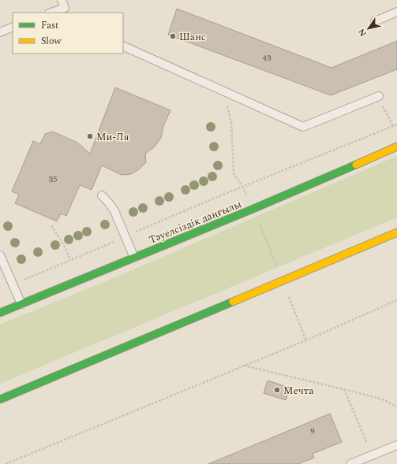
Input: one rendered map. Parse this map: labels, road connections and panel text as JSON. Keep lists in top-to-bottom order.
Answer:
{
  "streets": {
    "street": ["Тәуелсіздік даңғылы"]
  },
  "places": ["Шанс", "Ми-Ля", "Мечта"],
  "house_numbers": ["43", "35", "9"],
  "legend": ["Fast", "Slow"],
  "north": "bottom left"
}
